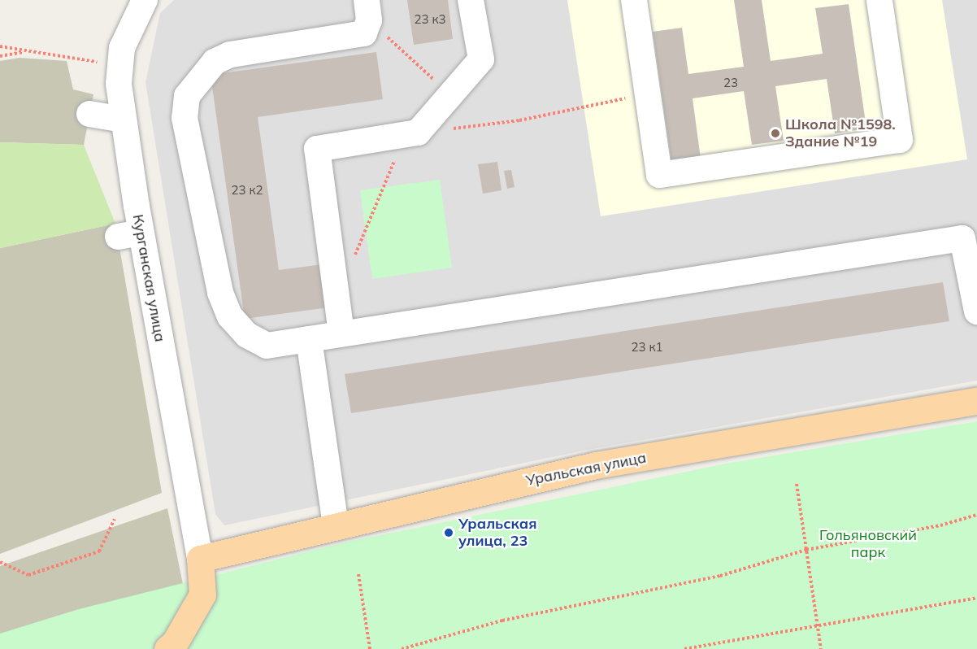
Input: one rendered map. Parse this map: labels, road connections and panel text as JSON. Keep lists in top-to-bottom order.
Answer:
{
  "streets": {
    "main road": ["Уральская улица"],
    "street": ["Курганская улица"]
  },
  "crossings": [
    ["Курганская улица", "Уральская улица"]
  ],
  "parks": ["Гольяновcкий парк"],
  "places": ["Школа №1598. Здание №19", "Уральская улица, 23"],
  "house_numbers": [
    "23 к3",
    "23",
    "23 к2",
    "23 к1"
  ]
}
